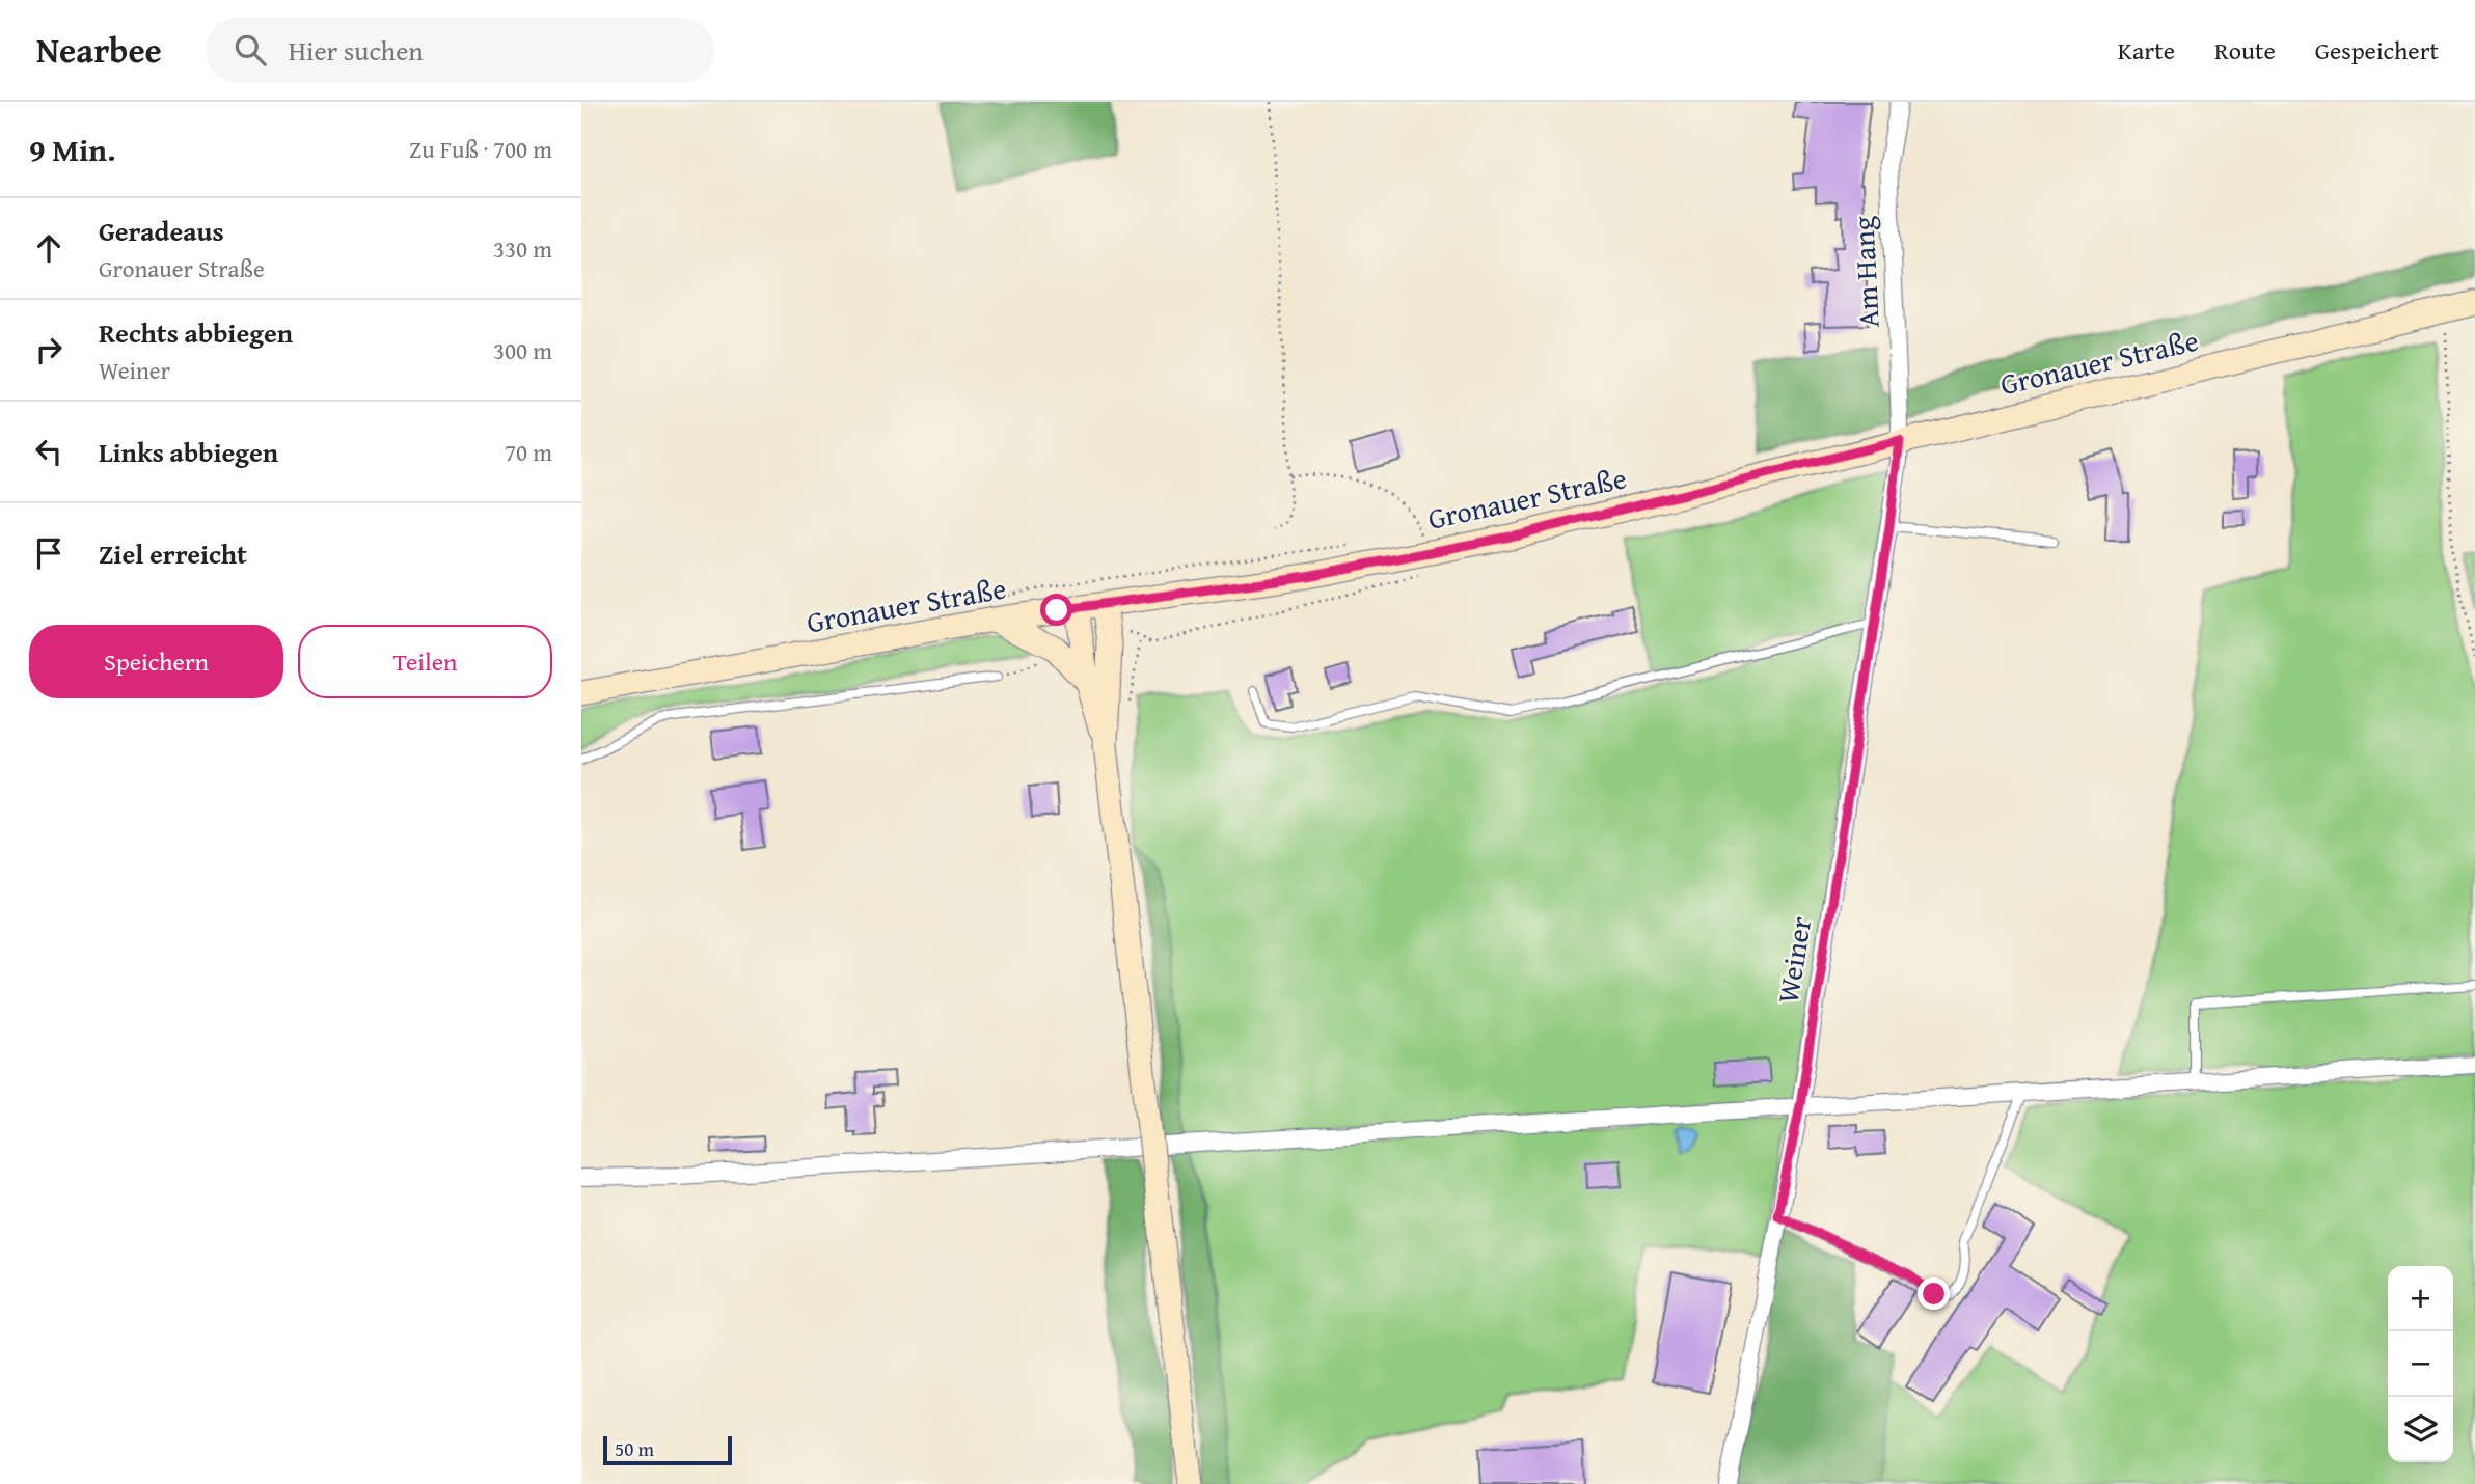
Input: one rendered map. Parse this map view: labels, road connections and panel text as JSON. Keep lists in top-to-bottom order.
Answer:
{
  "streets": {
    "main road": ["Gronauer Straße"],
    "street": ["Am Hang", "Weiner"]
  },
  "crossings": [
    ["Am Hang", "Gronauer Straße"],
    ["Am Hang", "Weiner"],
    ["Gronauer Straße", "Weiner"]
  ],
  "scale_bar": "50 m",
  "page": {
    "header": "Nearbee",
    "search": "Hier suchen",
    "nav": ["Karte", "Route", "Gespeichert"],
    "heading": ["9 Min.", "Zu Fuß · 700 m"],
    "list": [
      ["Geradeaus", "Gronauer Straße", "330 m"],
      ["Rechts abbiegen", "Weiner", "300 m"],
      ["Links abbiegen", "70 m"],
      "Ziel erreicht"
    ],
    "buttons": ["Speichern", "Teilen"],
    "map_buttons": ["+", "−"],
    "scale": "50 m"
  }
}
